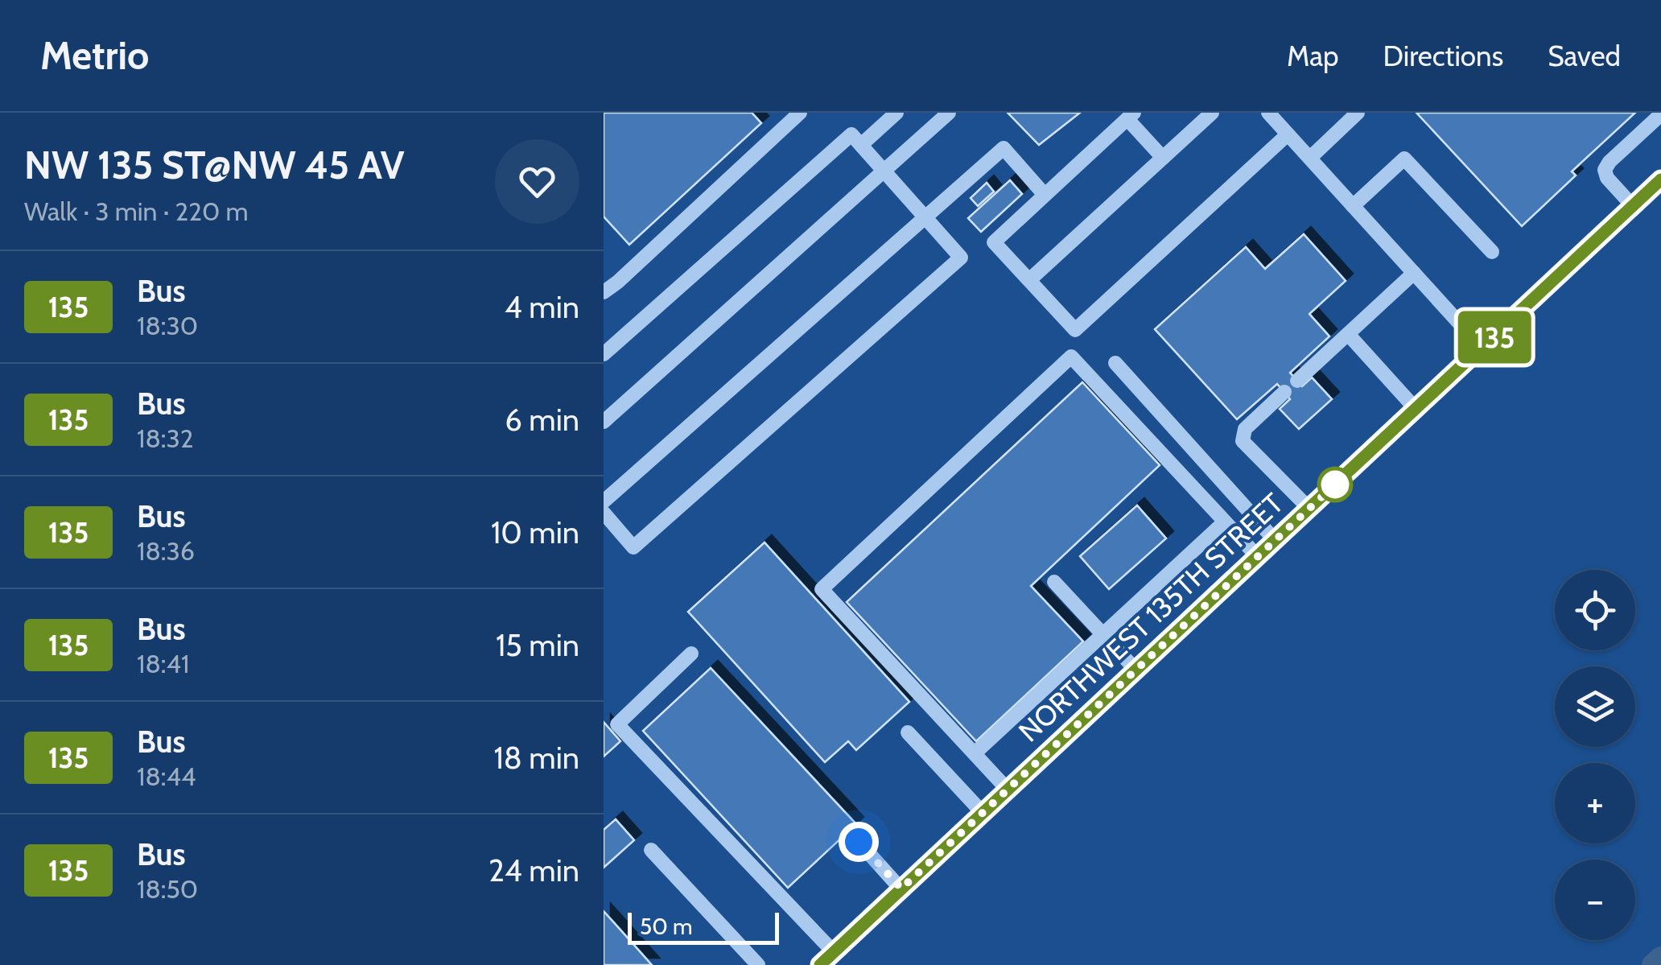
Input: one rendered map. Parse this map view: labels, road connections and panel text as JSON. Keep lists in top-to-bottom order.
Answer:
{
  "streets": {
    "main road": ["NORTHWEST 135TH STREET"]
  },
  "lines": ["bus line 135"],
  "scale_bar": "50 m",
  "page": {
    "header": "Metrio",
    "nav": ["Map", "Directions", "Saved"],
    "heading": ["NW 135 ST@NW 45 AV", "Walk · 3 min · 220 m"],
    "on_map": "135",
    "list": [
      {
        "mark": "135",
        "name": "Bus",
        "note": "18:30",
        "value": "4 min"
      },
      {
        "mark": "135",
        "name": "Bus",
        "note": "18:32",
        "value": "6 min"
      },
      {
        "mark": "135",
        "name": "Bus",
        "note": "18:36",
        "value": "10 min"
      },
      {
        "mark": "135",
        "name": "Bus",
        "note": "18:41",
        "value": "15 min"
      },
      {
        "mark": "135",
        "name": "Bus",
        "note": "18:44",
        "value": "18 min"
      },
      {
        "mark": "135",
        "name": "Bus",
        "note": "18:50",
        "value": "24 min"
      }
    ],
    "map_buttons": ["+", "−"],
    "scale": "50 m"
  }
}
